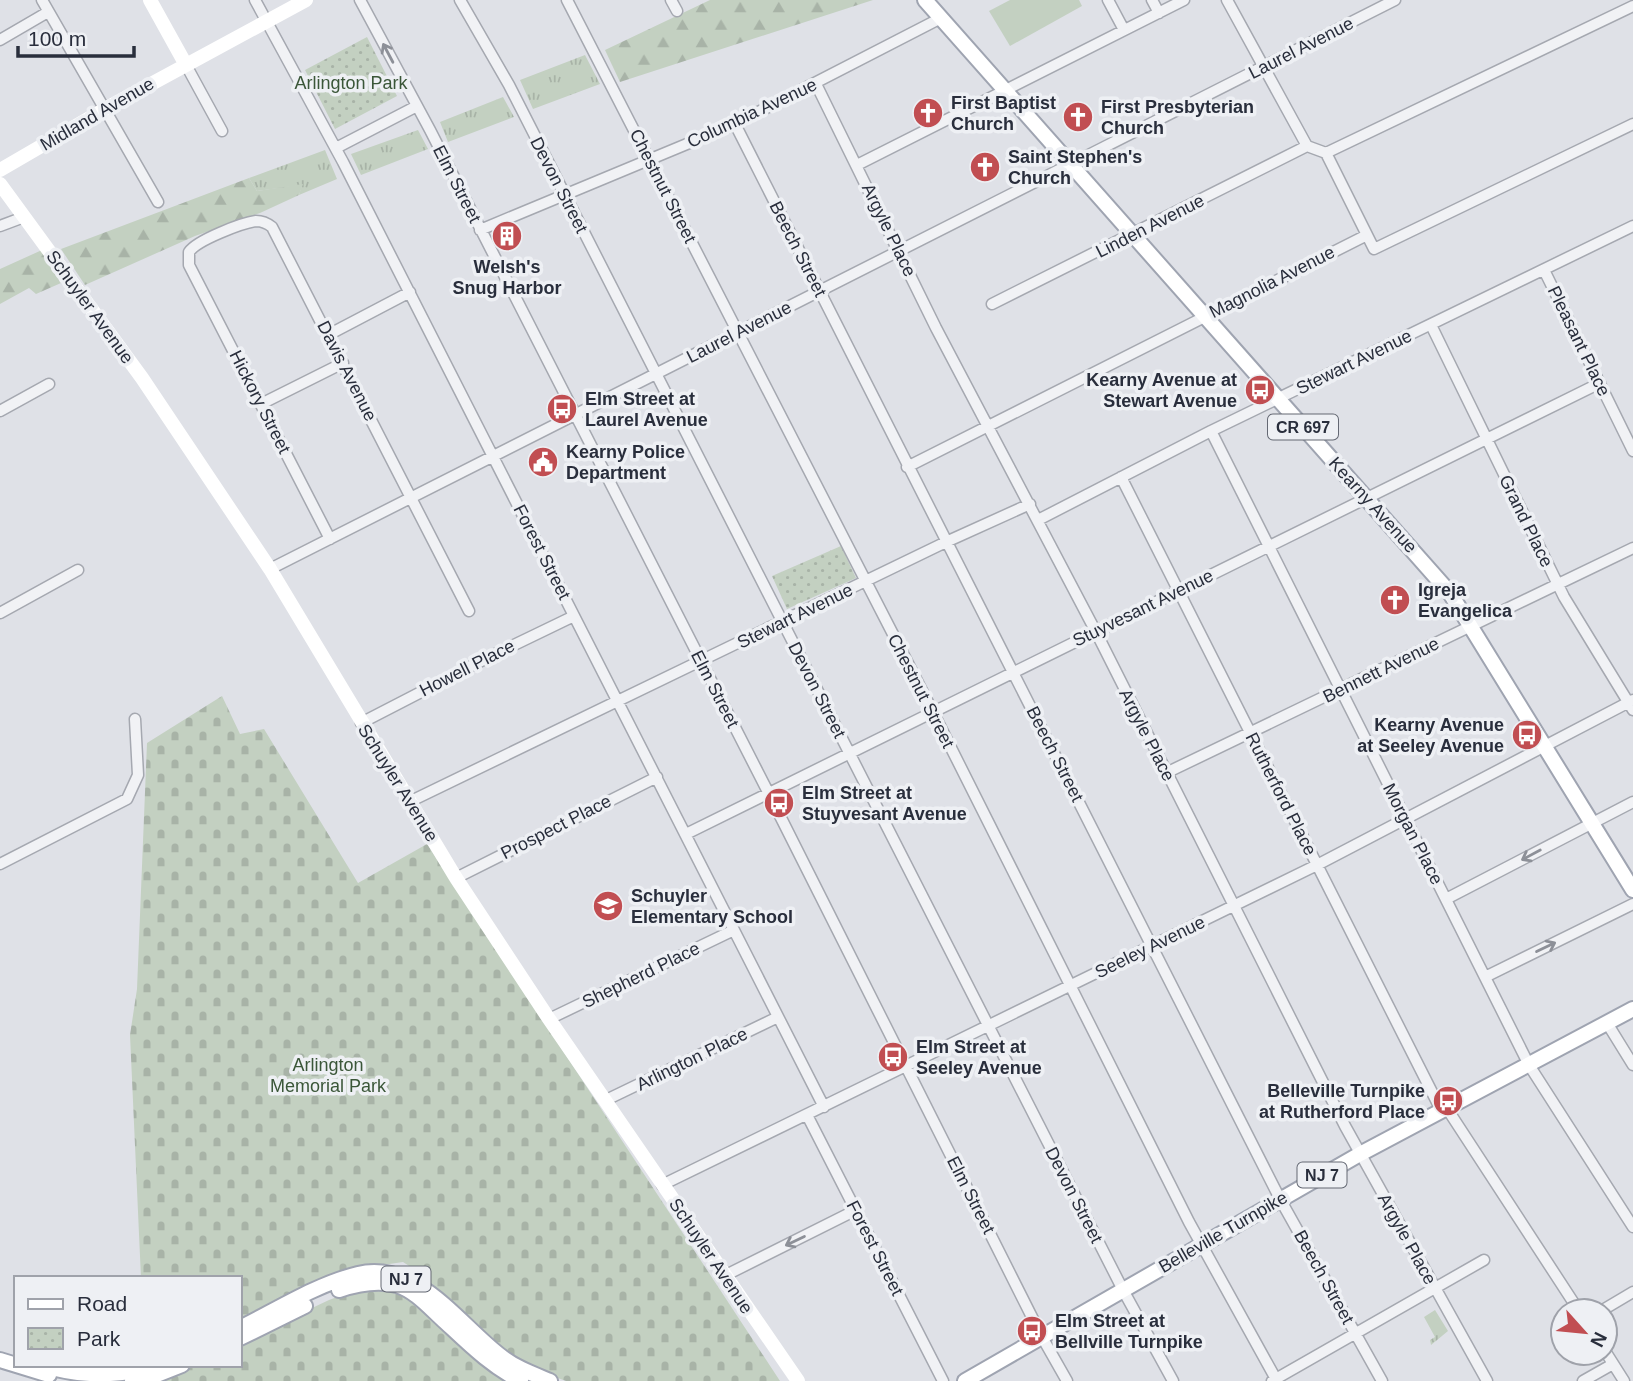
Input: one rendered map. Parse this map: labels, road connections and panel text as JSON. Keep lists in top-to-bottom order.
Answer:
{
  "streets": {
    "main road": [
      "Midland Avenue",
      "Schuyler Avenue",
      "CR 697",
      "Kearny Avenue",
      "NJ 7",
      "Belleville Turnpike"
    ],
    "street": [
      "Laurel Avenue",
      "Columbia Avenue",
      "Elm Street",
      "Devon Street",
      "Chestnut Street",
      "Linden Avenue",
      "Argyle Place",
      "Beech Street",
      "Magnolia Avenue",
      "Pleasant Place",
      "Stewart Avenue",
      "Davis Avenue",
      "Hickory Street",
      "Grand Place",
      "Forest Street",
      "Stuyvesant Avenue",
      "Howell Place",
      "Bennett Avenue",
      "Rutherford Place",
      "Prospect Place",
      "Morgan Place",
      "Seeley Avenue",
      "Shepherd Place",
      "Arlington Place"
    ]
  },
  "crossings": [
    ["Laurel Avenue", "Elm Street"],
    ["Laurel Avenue", "Devon Street"],
    ["Laurel Avenue", "Chestnut Street"],
    ["Laurel Avenue", "Argyle Place"],
    ["Laurel Avenue", "Beech Street"],
    ["Laurel Avenue", "Schuyler Avenue"],
    ["Laurel Avenue", "Davis Avenue"],
    ["Laurel Avenue", "Hickory Street"],
    ["Laurel Avenue", "Kearny Avenue"],
    ["Laurel Avenue", "Forest Street"],
    ["Columbia Avenue", "Elm Street"],
    ["Columbia Avenue", "Devon Street"],
    ["Columbia Avenue", "Chestnut Street"],
    ["Columbia Avenue", "Argyle Place"],
    ["Columbia Avenue", "Beech Street"],
    ["Columbia Avenue", "Kearny Avenue"],
    ["Midland Avenue", "Forest Street"],
    ["Elm Street", "Stewart Avenue"],
    ["Elm Street", "Stuyvesant Avenue"],
    ["Elm Street", "Seeley Avenue"],
    ["Elm Street", "Belleville Turnpike"],
    ["Devon Street", "Stewart Avenue"],
    ["Devon Street", "Stuyvesant Avenue"],
    ["Devon Street", "Seeley Avenue"],
    ["Devon Street", "Belleville Turnpike"],
    ["Chestnut Street", "Stewart Avenue"],
    ["Chestnut Street", "Stuyvesant Avenue"],
    ["Chestnut Street", "Seeley Avenue"],
    ["Chestnut Street", "Belleville Turnpike"],
    ["Linden Avenue", "Kearny Avenue"],
    ["Argyle Place", "Magnolia Avenue"],
    ["Argyle Place", "Stewart Avenue"],
    ["Argyle Place", "Stuyvesant Avenue"],
    ["Argyle Place", "Bennett Avenue"],
    ["Argyle Place", "Seeley Avenue"],
    ["Argyle Place", "Belleville Turnpike"],
    ["Beech Street", "Magnolia Avenue"],
    ["Beech Street", "Stewart Avenue"],
    ["Beech Street", "Stuyvesant Avenue"],
    ["Beech Street", "Seeley Avenue"],
    ["Beech Street", "Belleville Turnpike"],
    ["Magnolia Avenue", "Kearny Avenue"],
    ["Schuyler Avenue", "Stewart Avenue"],
    ["Schuyler Avenue", "Howell Place"],
    ["Schuyler Avenue", "Prospect Place"],
    ["Schuyler Avenue", "Seeley Avenue"],
    ["Schuyler Avenue", "Shepherd Place"],
    ["Schuyler Avenue", "Arlington Place"],
    ["Pleasant Place", "Stewart Avenue"],
    ["Pleasant Place", "Stuyvesant Avenue"],
    ["Stewart Avenue", "Kearny Avenue"],
    ["Stewart Avenue", "Grand Place"],
    ["Stewart Avenue", "Forest Street"],
    ["Stewart Avenue", "Rutherford Place"],
    ["Stewart Avenue", "Morgan Place"],
    ["Davis Avenue", "Hickory Street"],
    ["Kearny Avenue", "Stuyvesant Avenue"],
    ["Kearny Avenue", "Bennett Avenue"],
    ["Kearny Avenue", "Seeley Avenue"],
    ["Grand Place", "Stuyvesant Avenue"],
    ["Grand Place", "Bennett Avenue"],
    ["Grand Place", "Seeley Avenue"],
    ["Forest Street", "Stuyvesant Avenue"],
    ["Forest Street", "Howell Place"],
    ["Forest Street", "Prospect Place"],
    ["Forest Street", "Seeley Avenue"],
    ["Forest Street", "Shepherd Place"],
    ["Forest Street", "Arlington Place"],
    ["Stuyvesant Avenue", "Rutherford Place"],
    ["Stuyvesant Avenue", "Morgan Place"],
    ["Bennett Avenue", "Rutherford Place"],
    ["Bennett Avenue", "Morgan Place"],
    ["Rutherford Place", "Seeley Avenue"],
    ["Rutherford Place", "Belleville Turnpike"],
    ["Morgan Place", "Seeley Avenue"],
    ["Morgan Place", "Belleville Turnpike"]
  ],
  "parks": ["Arlington Park", "Arlington Memorial Park"],
  "places": {
    "church": [
      "First Baptist Church",
      "First Presbyterian Church",
      "Saint Stephen's Church",
      "Igreja Evangelica"
    ],
    "building": ["Welsh's Snug Harbor"],
    "bus stop": [
      "Kearny Avenue at Stewart Avenue",
      "Elm Street at Laurel Avenue",
      "Kearny Avenue at Seeley Avenue",
      "Elm Street at Stuyvesant Avenue",
      "Elm Street at Seeley Avenue",
      "Belleville Turnpike at Rutherford Place",
      "Elm Street at Bellville Turnpike"
    ],
    "public building": ["Kearny Police Department"],
    "school or university": ["Schuyler Elementary School"]
  },
  "legend": ["Road", "Park"],
  "scale_bar": "100 m",
  "north": "bottom right"
}
